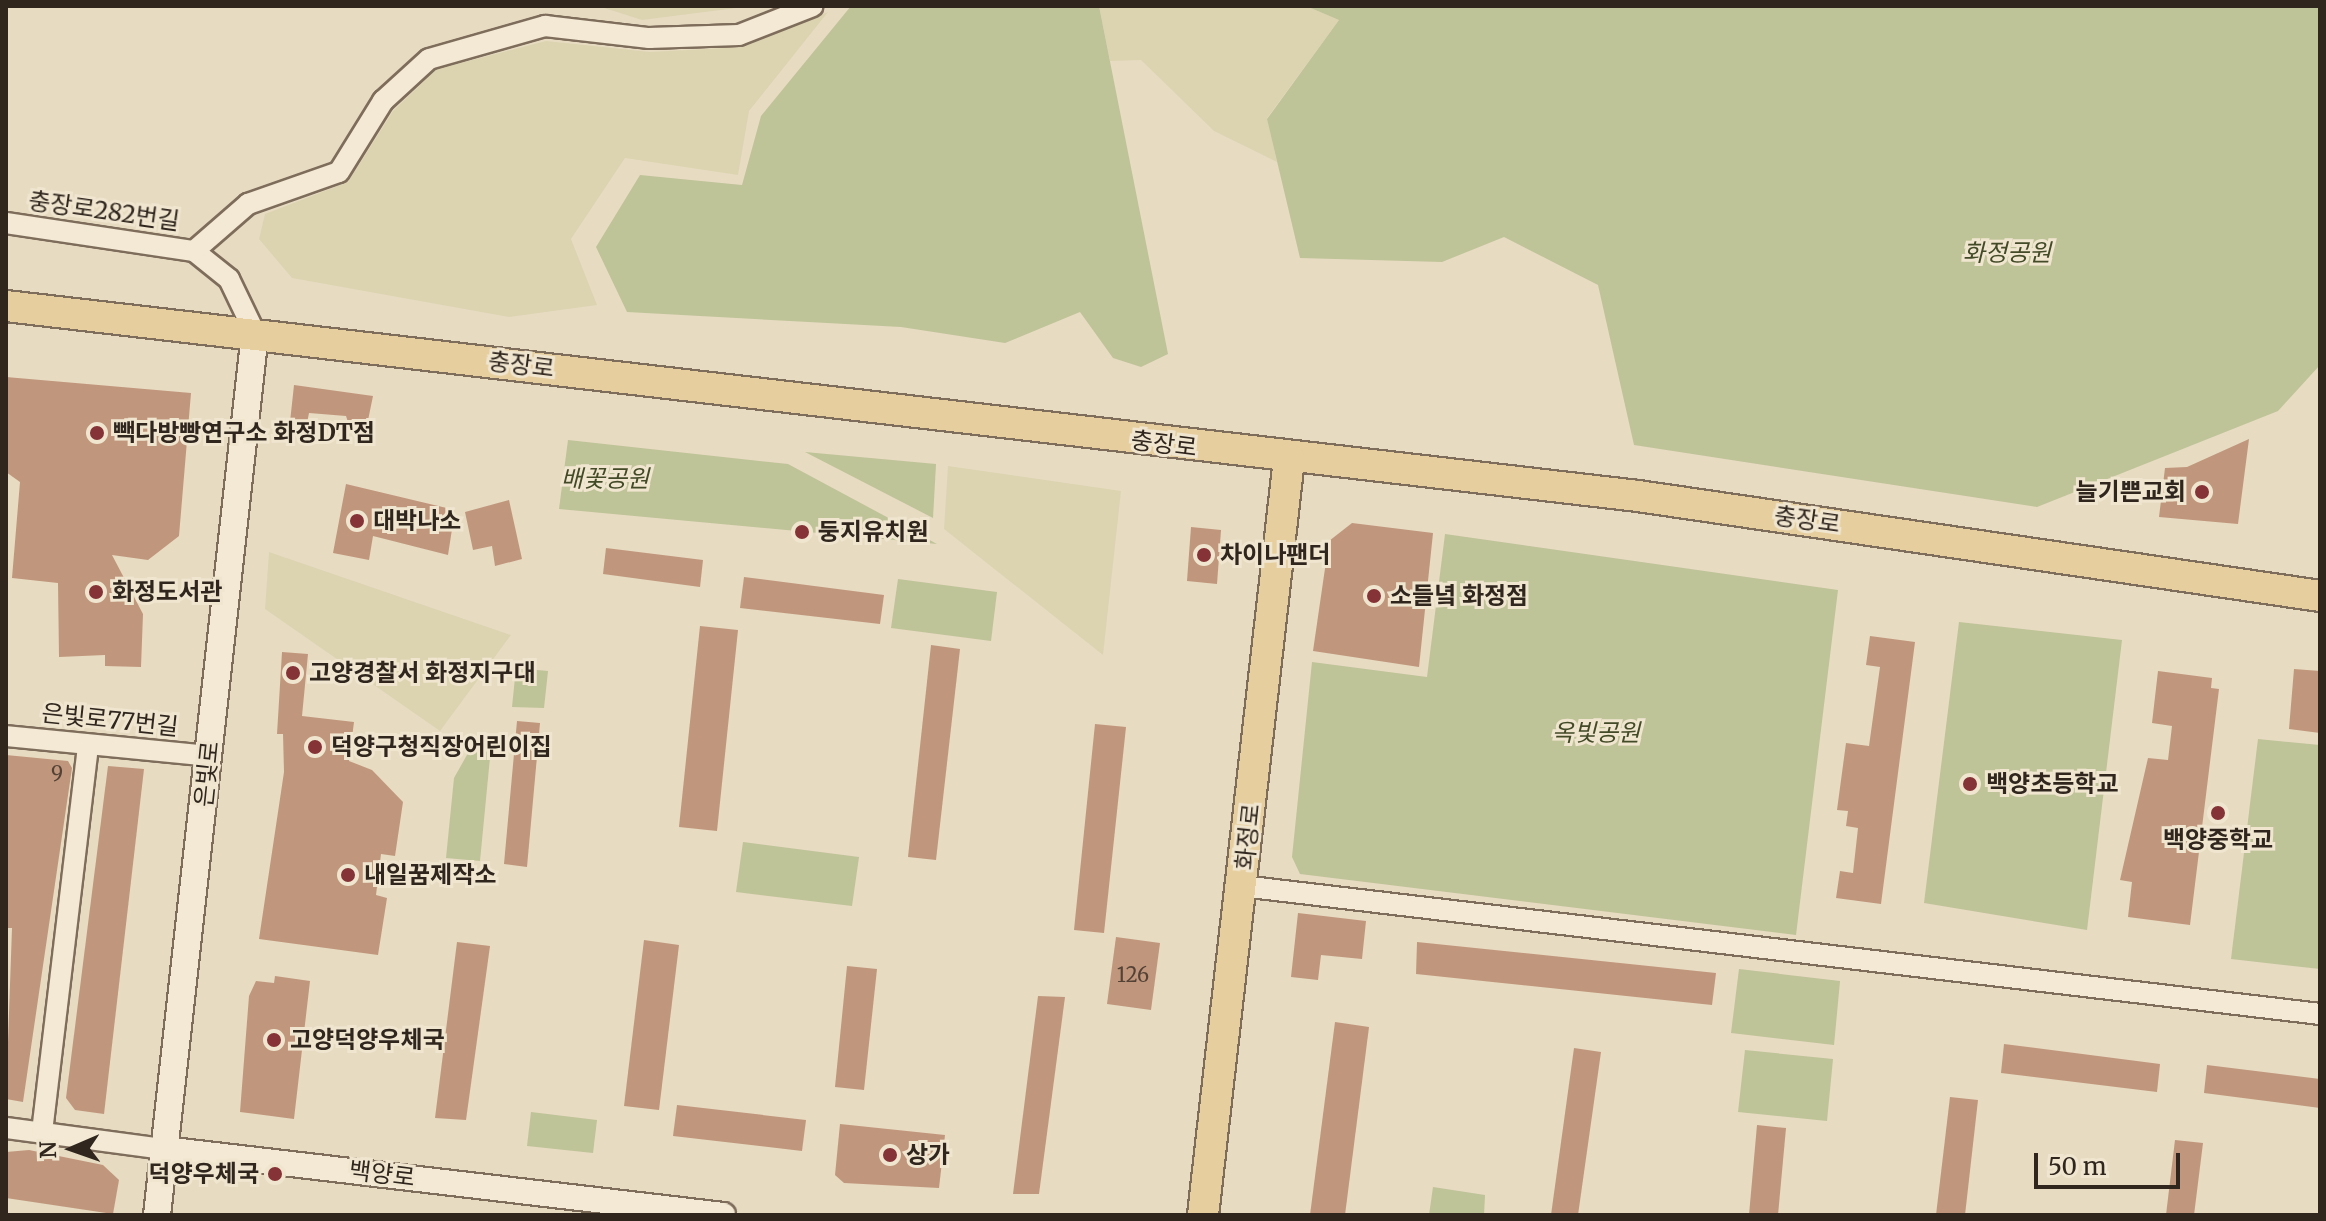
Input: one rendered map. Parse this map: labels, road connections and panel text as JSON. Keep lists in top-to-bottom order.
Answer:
{
  "streets": {
    "main road": ["충장로", "은빛로", "화정로"],
    "street": ["충장로282번길", "은빛로77번길", "백양로"]
  },
  "crossings": [
    ["충장로282번길", "충장로"],
    ["충장로282번길", "은빛로"],
    ["충장로", "은빛로"],
    ["충장로", "화정로"],
    ["은빛로77번길", "은빛로"],
    ["은빛로", "백양로"]
  ],
  "parks": ["화정공원", "배꽃공원", "옥빛공원"],
  "places": [
    "빽다방빵연구소 화정DT점",
    "늘기쁜교회",
    "대박나소",
    "둥지유치원",
    "차이나팬더",
    "화정도서관",
    "소들녘 화정점",
    "고양경찰서 화정지구대",
    "덕양구청직장어린이집",
    "백양초등학교",
    "백양중학교",
    "내일꿈제작소",
    "고양덕양우체국",
    "상가",
    "덕양우체국"
  ],
  "house_numbers": ["9", "126"],
  "scale_bar": "50 m",
  "north": "left"
}
